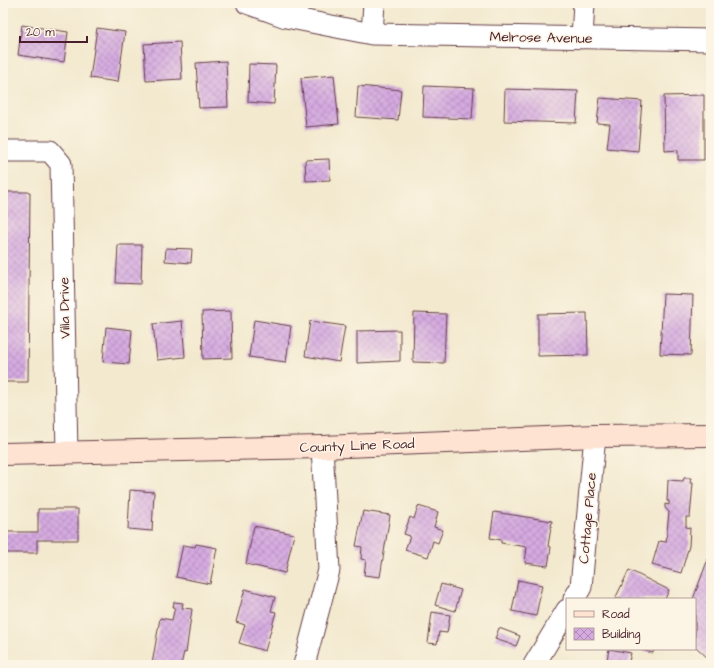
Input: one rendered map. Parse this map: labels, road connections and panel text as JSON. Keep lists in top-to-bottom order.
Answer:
{
  "streets": {
    "main road": ["County Line Road"],
    "street": ["Melrose Avenue", "Villa Drive", "Cottage Place"]
  },
  "crossings": [
    ["Villa Drive", "County Line Road"],
    ["County Line Road", "Cottage Place"]
  ],
  "legend": ["Road", "Building"],
  "scale_bar": "20 m"
}
